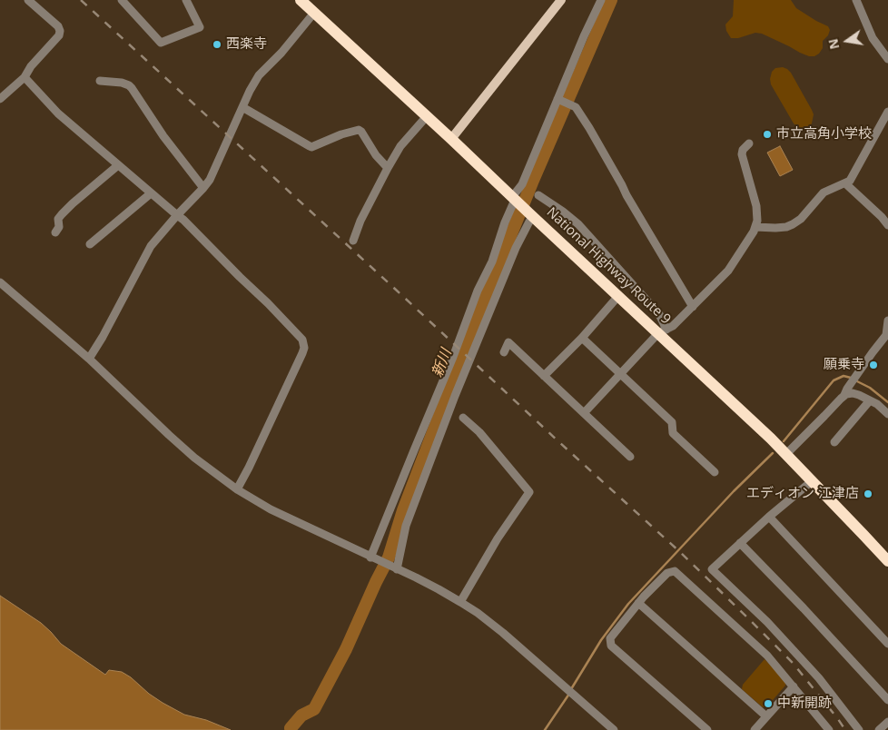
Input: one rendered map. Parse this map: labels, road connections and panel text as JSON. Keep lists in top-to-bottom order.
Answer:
{
  "streets": {
    "highway": ["National Highway Route 9"]
  },
  "water": ["新川"],
  "places": [
    "西楽寺",
    "市立高角小学校",
    "願乗寺",
    "エディオン 江津店",
    "中新開跡"
  ],
  "north": "left"
}
